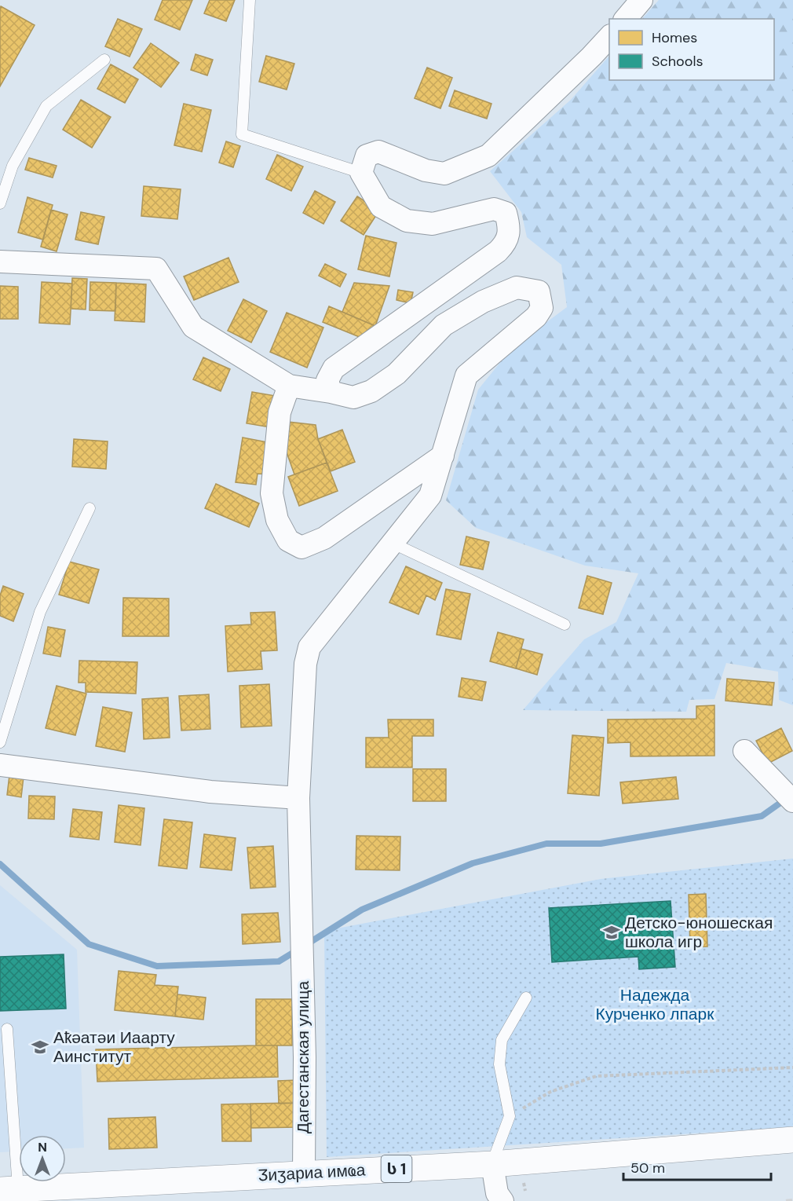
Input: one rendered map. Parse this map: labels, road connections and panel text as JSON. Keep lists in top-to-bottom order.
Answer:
{
  "streets": {
    "highway": ["ს 1", "Ӡиӡариа имҩа"],
    "street": ["Дагестанская улица"]
  },
  "crossings": [
    ["Дагестанская улица", "Ӡиӡариа имҩа"]
  ],
  "parks": ["Надежда Курченко лпарк"],
  "places": {
    "school or university": ["Детско-юношеская школа игр", "Аҟәатәи Иаарту Аинститут"]
  },
  "legend": ["Homes", "Schools"],
  "scale_bar": "50 m",
  "north": "top"
}
